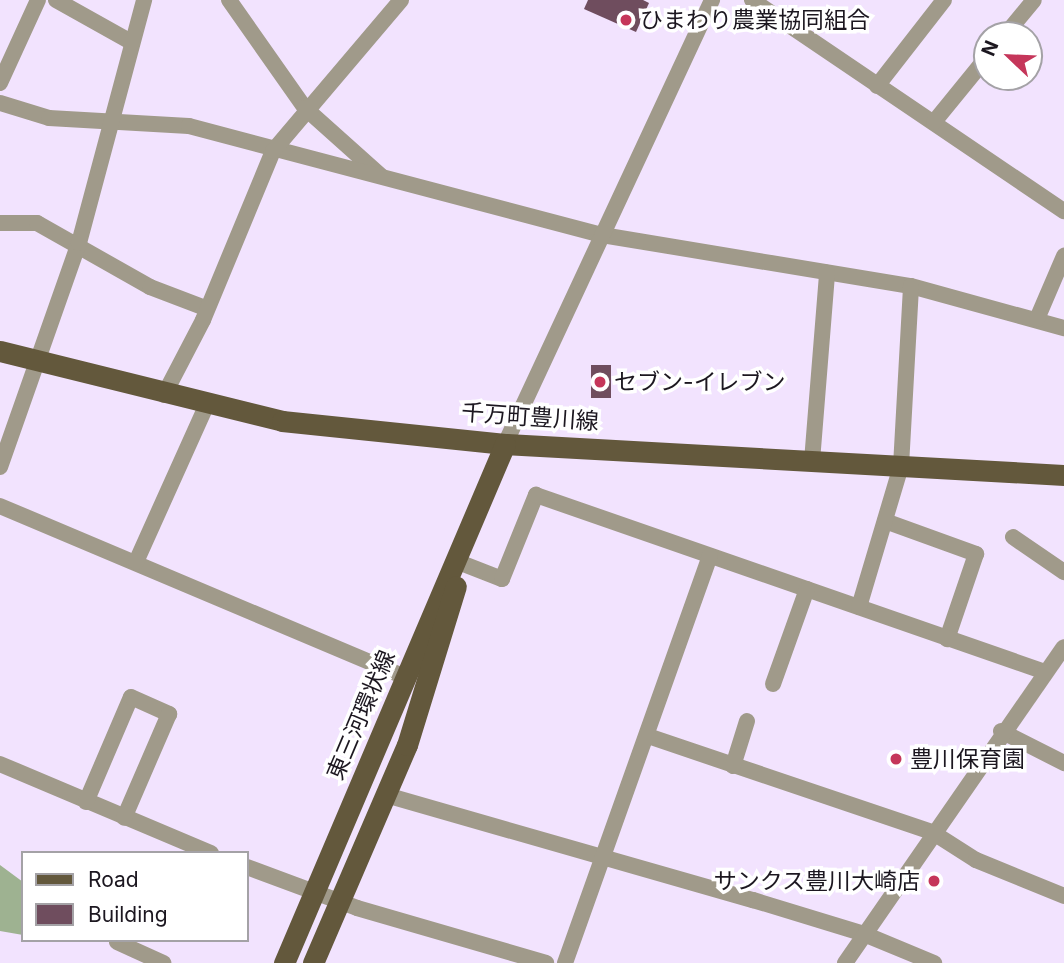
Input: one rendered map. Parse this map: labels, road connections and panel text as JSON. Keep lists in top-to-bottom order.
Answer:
{
  "streets": {
    "main road": ["千万町豊川線", "東三河環状線"]
  },
  "crossings": [
    ["千万町豊川線", "東三河環状線"]
  ],
  "places": [
    "ひまわり農業協同組合",
    "セブン-イレブン",
    "豊川保育園",
    "サンクス豊川大崎店"
  ],
  "legend": ["Road", "Building"],
  "north": "top left"
}
